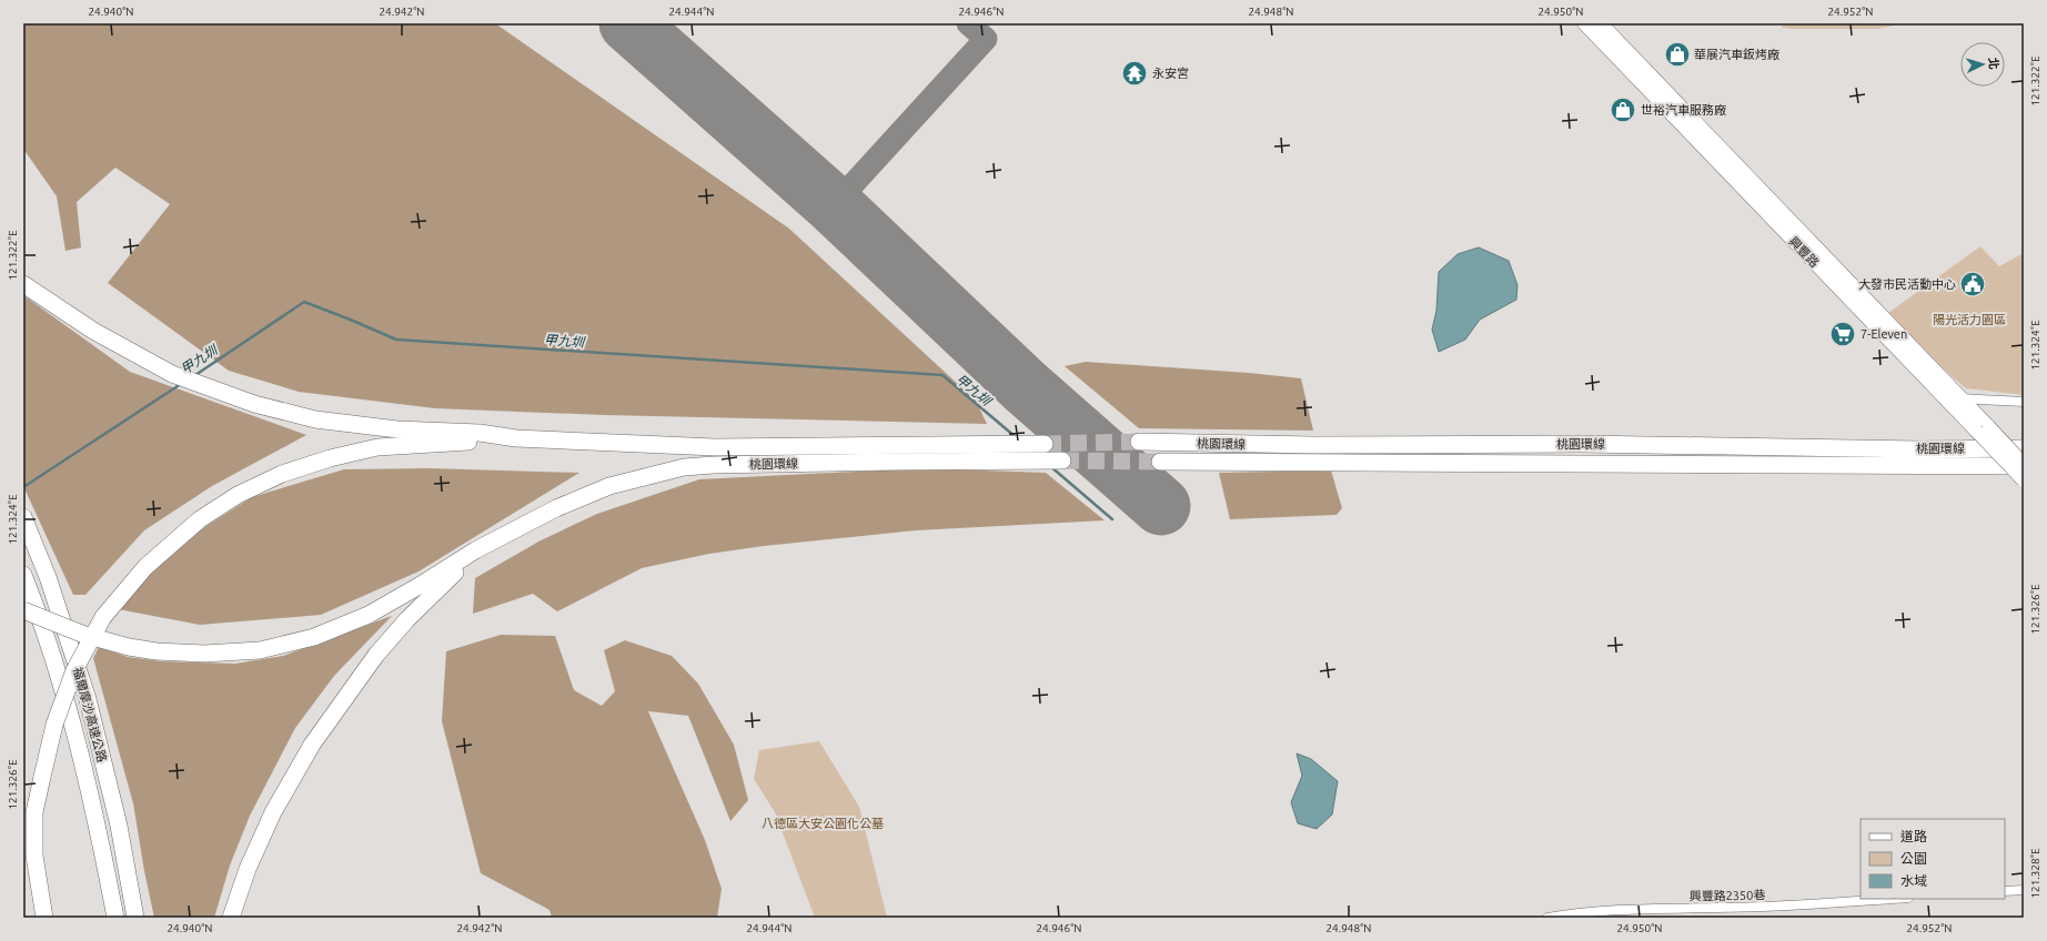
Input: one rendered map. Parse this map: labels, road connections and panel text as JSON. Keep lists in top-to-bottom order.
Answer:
{
  "streets": {
    "highway": ["桃園環線", "福爾摩沙高速公路"],
    "main road": ["興豐路"],
    "street": ["興豐路2350巷"]
  },
  "crossings": [
    ["興豐路", "桃園環線"]
  ],
  "water": ["甲九圳"],
  "parks": ["陽光活力園區", "八德區大安公園化公墓"],
  "places": {
    "shop": ["華展汽車鈑烤廠", "世裕汽車服務廠"],
    "temple": ["永安宮"],
    "public building": ["大發市民活動中心"],
    "supermarket": ["7-Eleven"]
  },
  "legend": ["道路", "公園", "水域"],
  "north": "right",
  "coordinates": [
    "24.940°N",
    "24.942°N",
    "24.944°N",
    "24.946°N",
    "24.948°N",
    "24.950°N",
    "24.952°N",
    "121.322°E",
    "121.324°E",
    "121.326°E",
    "121.328°E"
  ]
}
